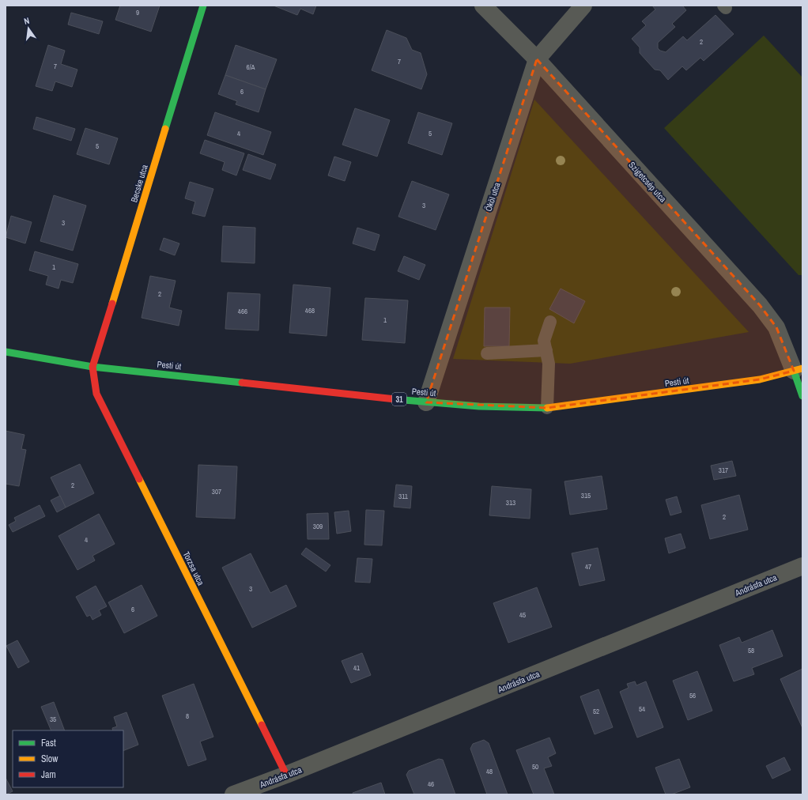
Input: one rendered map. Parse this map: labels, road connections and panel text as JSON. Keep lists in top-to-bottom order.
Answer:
{
  "streets": {
    "street": [
      "Szigetcsép utca",
      "Becske utca",
      "Ököl utca",
      "Pesti út",
      "31",
      "Torzsa utca",
      "Andrásfa utca"
    ]
  },
  "crossings": [
    ["Szigetcsép utca", "Ököl utca"],
    ["Szigetcsép utca", "Pesti út"],
    ["Becske utca", "Pesti út"],
    ["Becske utca", "Torzsa utca"],
    ["Ököl utca", "Pesti út"],
    ["Pesti út", "Torzsa utca"],
    ["Torzsa utca", "Andrásfa utca"]
  ],
  "house_numbers": [
    "9",
    "2",
    "7",
    "7",
    "6/A",
    "6",
    "4",
    "5",
    "5",
    "3",
    "3",
    "1",
    "2",
    "468",
    "466",
    "1",
    "317",
    "2",
    "307",
    "315",
    "311",
    "313",
    "2",
    "309",
    "4",
    "47",
    "3",
    "6",
    "45",
    "58",
    "41",
    "56",
    "54",
    "52",
    "8",
    "35",
    "50",
    "48",
    "46"
  ],
  "legend": ["Fast", "Slow", "Jam"],
  "north": "top"
}
